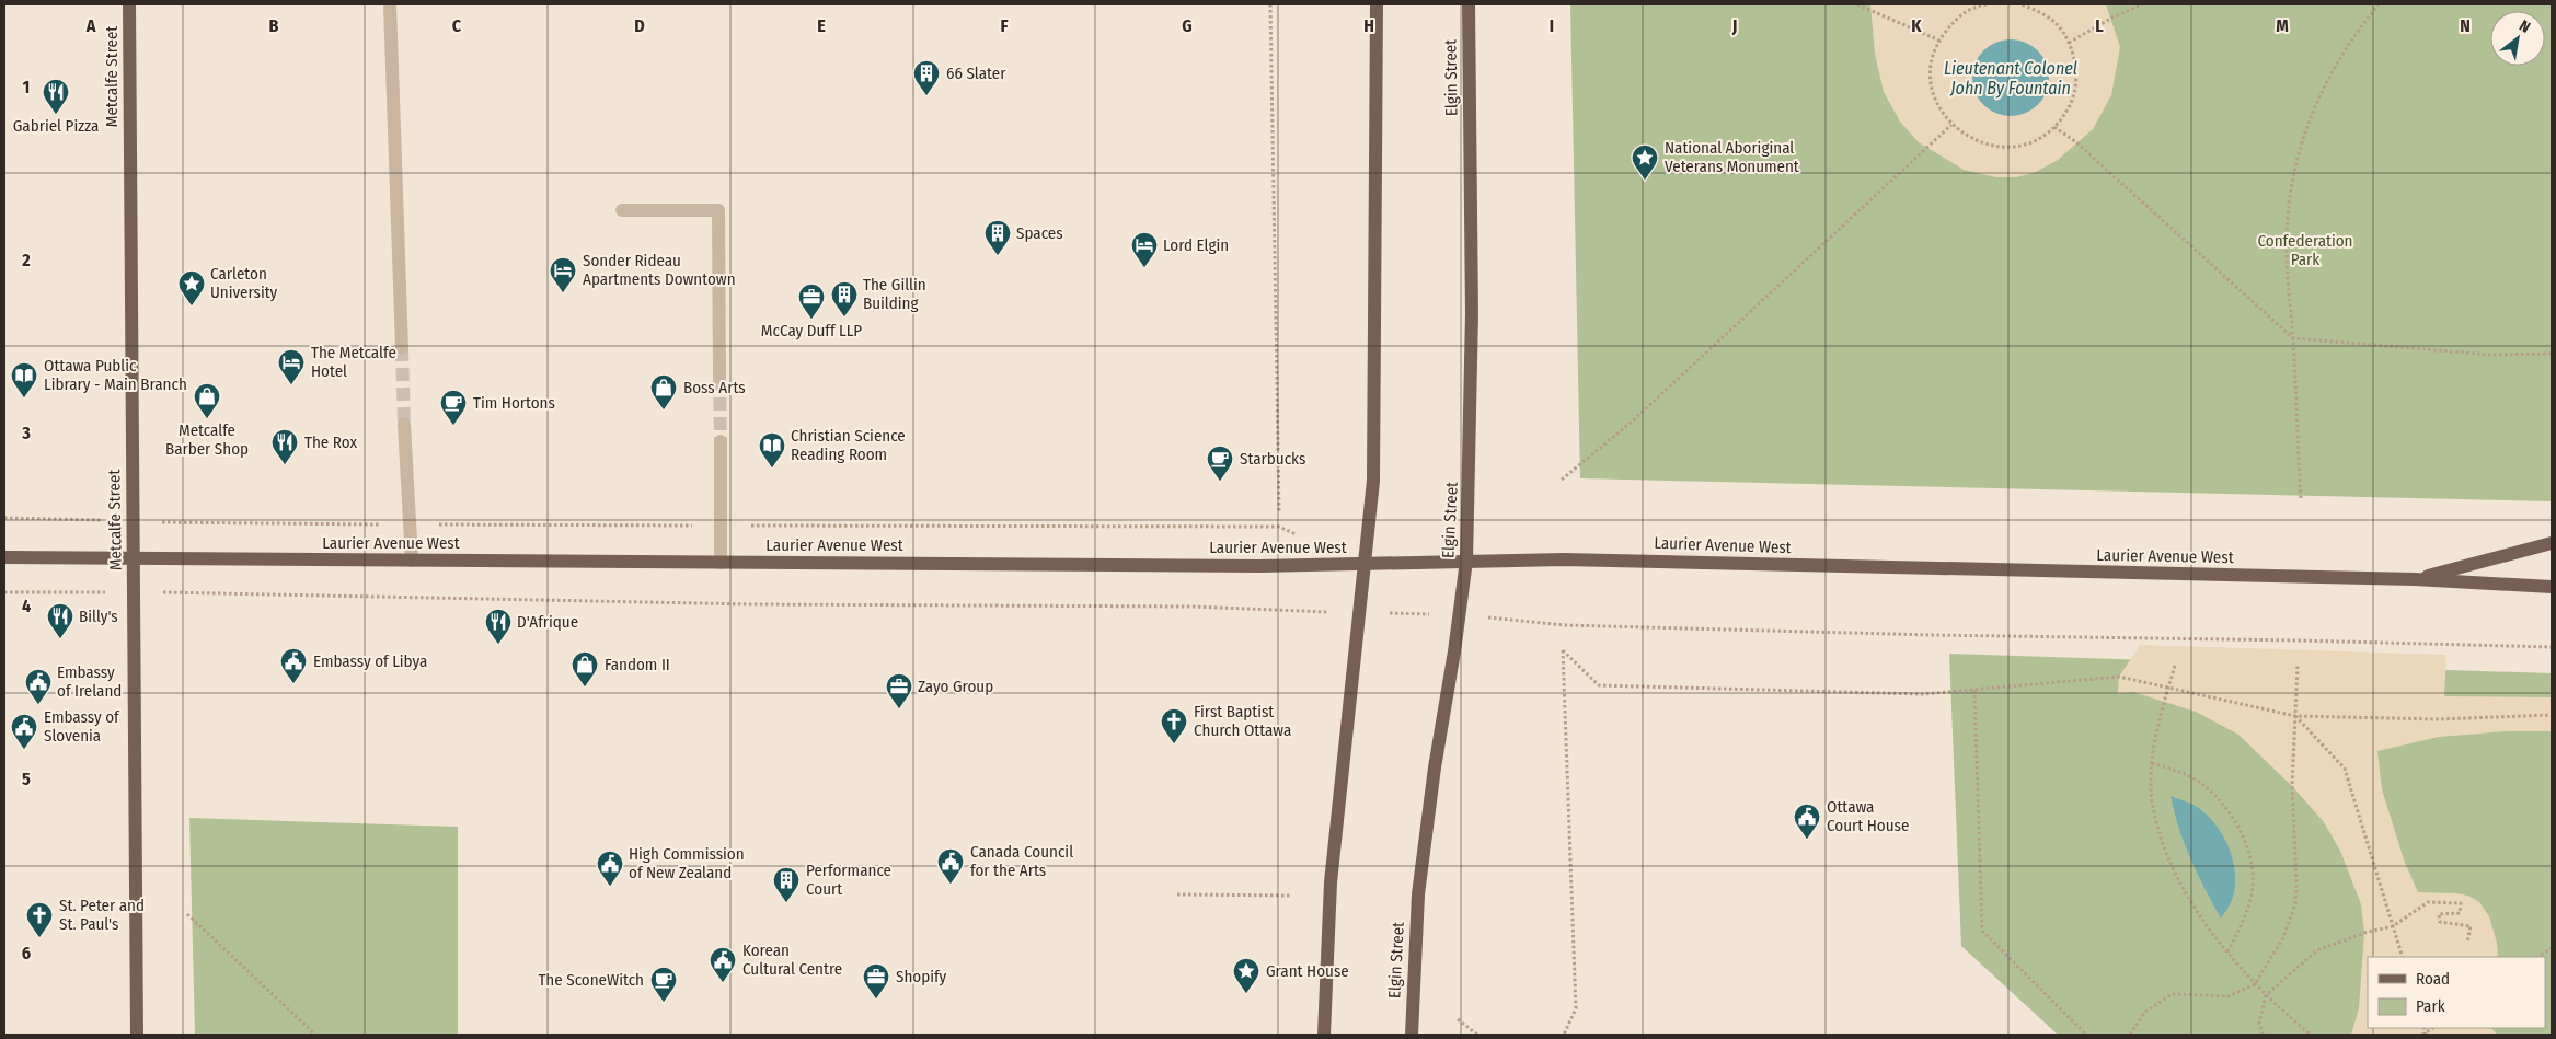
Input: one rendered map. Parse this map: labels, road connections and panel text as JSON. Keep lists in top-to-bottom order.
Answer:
{
  "streets": {
    "main road": ["Metcalfe Street", "Elgin Street", "Laurier Avenue West"]
  },
  "crossings": [
    ["Metcalfe Street", "Laurier Avenue West"],
    ["Elgin Street", "Laurier Avenue West"]
  ],
  "water": ["Lieutenant Colonel John By Fountain"],
  "parks": ["Confederation Park"],
  "places": {
    "building": [
      "66 Slater",
      "Spaces",
      "The Gillin Building",
      "Performance Court"
    ],
    "restaurant": [
      "Gabriel Pizza",
      "The Rox",
      "Billy's",
      "D'Afrique"
    ],
    "place": ["National Aboriginal Veterans Monument", "Carleton University", "Grant House"],
    "hotel": ["Lord Elgin", "Sonder Rideau Apartments Downtown", "The Metcalfe Hotel"],
    "office": ["McCay Duff LLP", "Zayo Group", "Shopify"],
    "library": ["Ottawa Public Library - Main Branch", "Christian Science Reading Room"],
    "shop": ["Boss Arts", "Metcalfe Barber Shop", "Fandom II"],
    "cafe": ["Tim Hortons", "Starbucks", "The SconeWitch"],
    "public building": [
      "Embassy of Libya",
      "Embassy of Ireland",
      "Embassy of Slovenia",
      "Ottawa Court House",
      "Canada Council for the Arts",
      "High Commission of New Zealand",
      "Korean Cultural Centre"
    ],
    "church": ["First Baptist Church Ottawa", "St. Peter and St. Paul's"]
  },
  "legend": ["Road", "Park"],
  "north": "top right",
  "grid": {
    "columns": [
      "A",
      "B",
      "C",
      "D",
      "E",
      "F",
      "G",
      "H",
      "I",
      "J",
      "K",
      "L",
      "M",
      "N"
    ],
    "rows": [
      "1",
      "2",
      "3",
      "4",
      "5",
      "6"
    ]
  }
}
